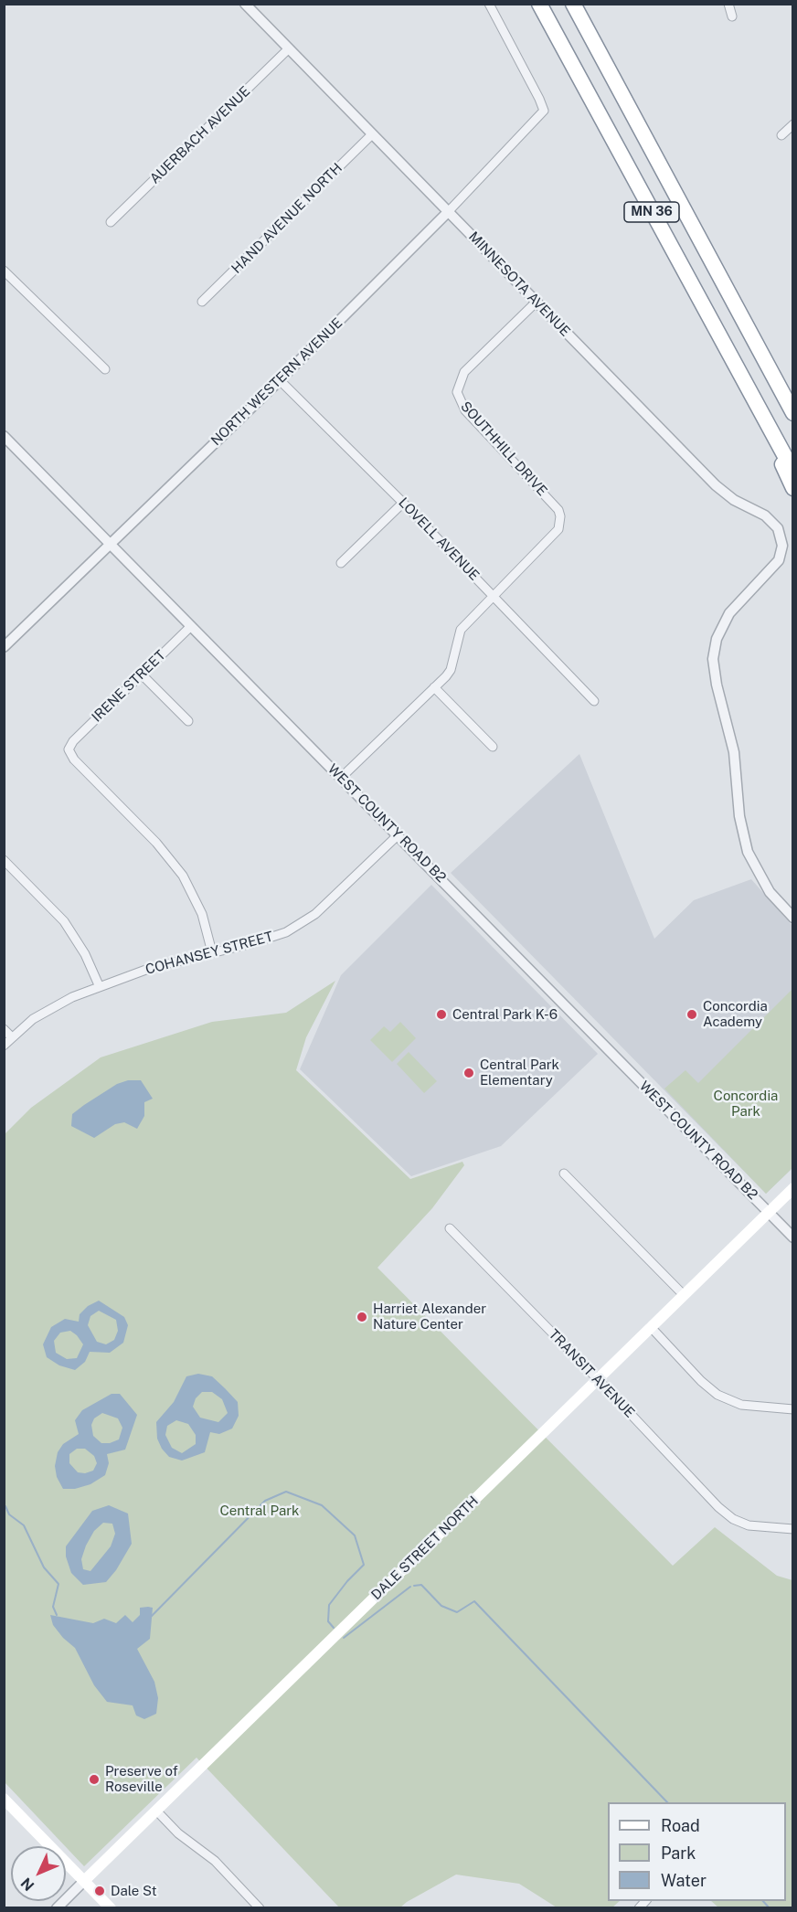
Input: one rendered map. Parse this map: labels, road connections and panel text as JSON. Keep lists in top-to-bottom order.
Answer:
{
  "streets": {
    "highway": ["MN 36"],
    "main road": ["DALE STREET NORTH"],
    "street": [
      "AUERBACH AVENUE",
      "HAND AVENUE NORTH",
      "MINNESOTA AVENUE",
      "NORTH WESTERN AVENUE",
      "SOUTHHILL DRIVE",
      "LOVELL AVENUE",
      "IRENE STREET",
      "WEST COUNTY ROAD B2",
      "COHANSEY STREET",
      "TRANSIT AVENUE"
    ]
  },
  "crossings": [
    ["AUERBACH AVENUE", "MINNESOTA AVENUE"],
    ["HAND AVENUE NORTH", "MINNESOTA AVENUE"],
    ["MINNESOTA AVENUE", "NORTH WESTERN AVENUE"],
    ["MINNESOTA AVENUE", "SOUTHHILL DRIVE"],
    ["NORTH WESTERN AVENUE", "LOVELL AVENUE"],
    ["NORTH WESTERN AVENUE", "WEST COUNTY ROAD B2"],
    ["SOUTHHILL DRIVE", "LOVELL AVENUE"],
    ["IRENE STREET", "WEST COUNTY ROAD B2"],
    ["IRENE STREET", "COHANSEY STREET"],
    ["WEST COUNTY ROAD B2", "COHANSEY STREET"],
    ["WEST COUNTY ROAD B2", "DALE STREET NORTH"],
    ["TRANSIT AVENUE", "DALE STREET NORTH"]
  ],
  "parks": ["Concordia Park", "Central Park"],
  "places": [
    "Central Park K-6",
    "Concordia Academy",
    "Central Park Elementary",
    "Harriet Alexander Nature Center",
    "Preserve of Roseville",
    "Dale St"
  ],
  "legend": ["Road", "Park", "Water"],
  "north": "bottom left"
}
